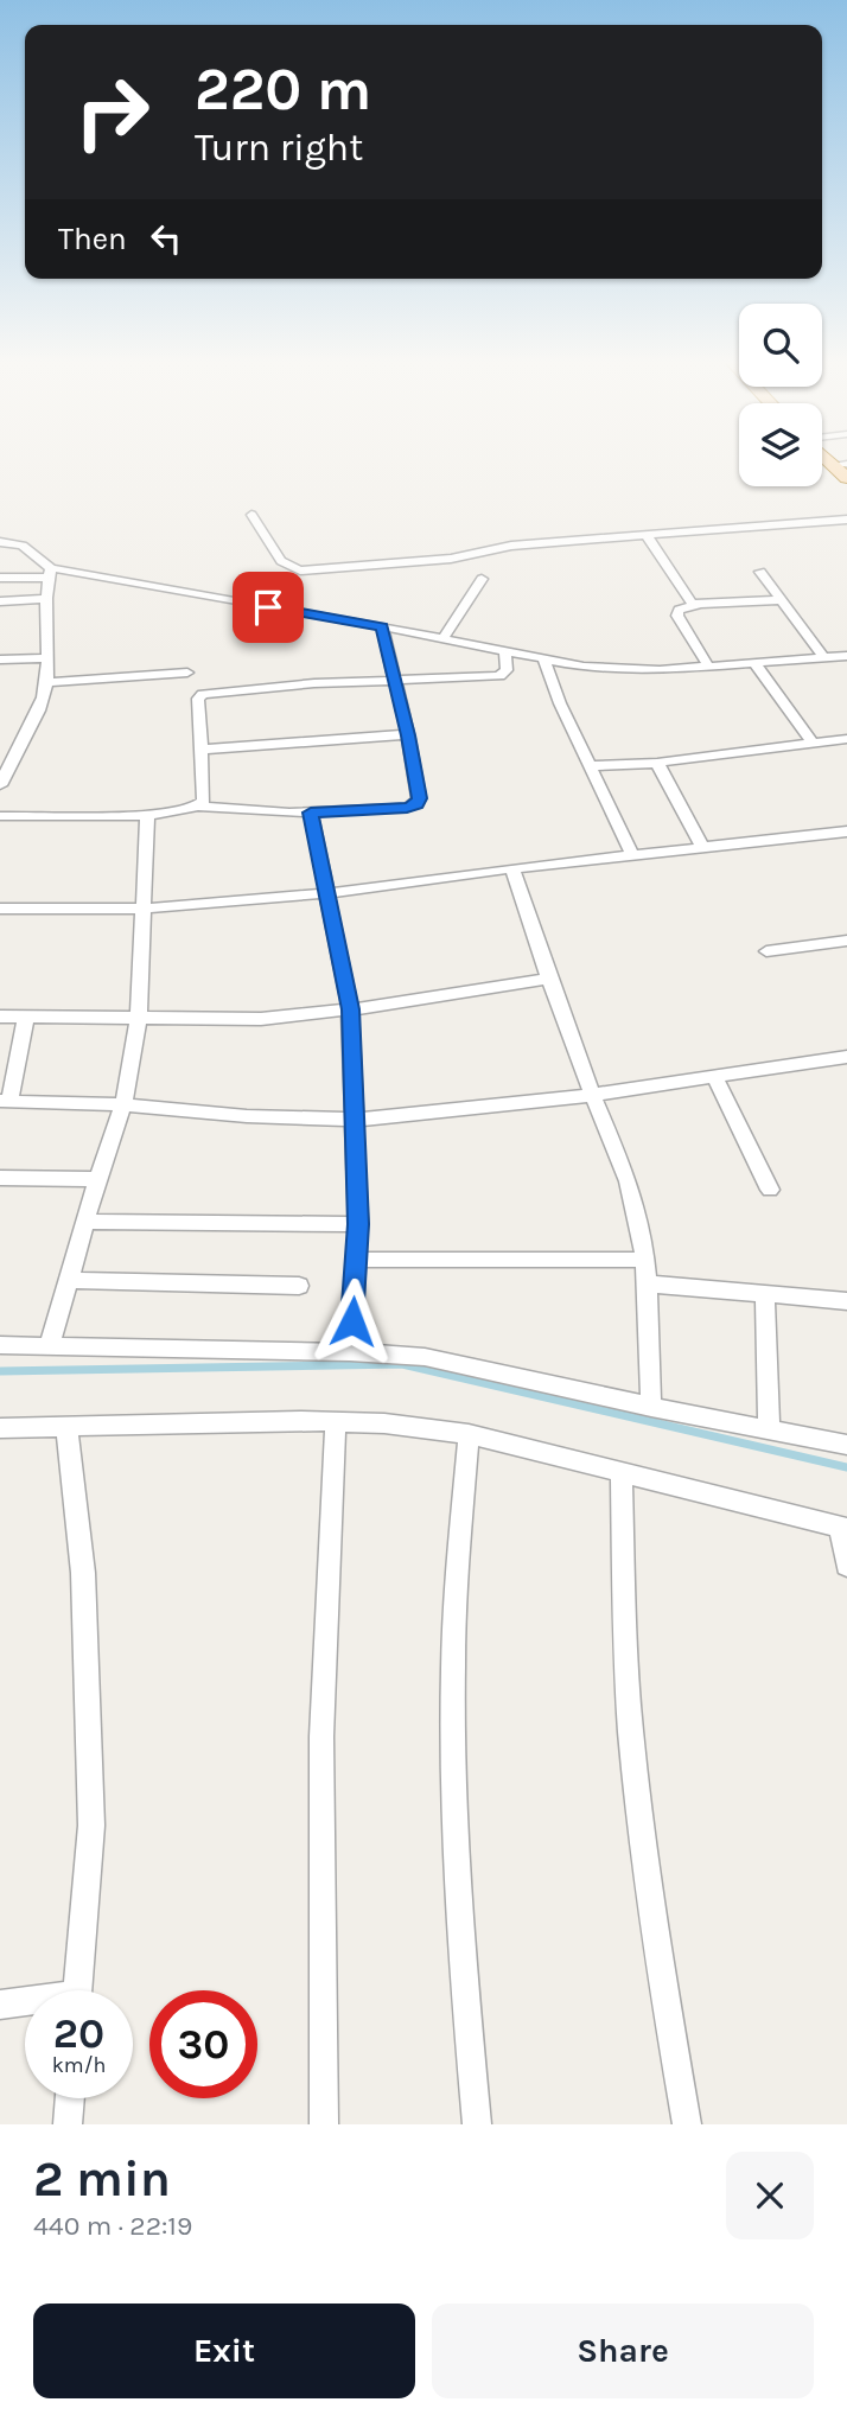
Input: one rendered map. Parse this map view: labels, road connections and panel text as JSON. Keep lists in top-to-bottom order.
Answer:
{
  "page": {
    "turn": ["220 m", "Turn right"],
    "then": "Then",
    "speed": "20 km/h",
    "limit": "30",
    "heading": ["2 min", "440 m · 22:19"],
    "buttons": ["Exit", "Share"]
  }
}
